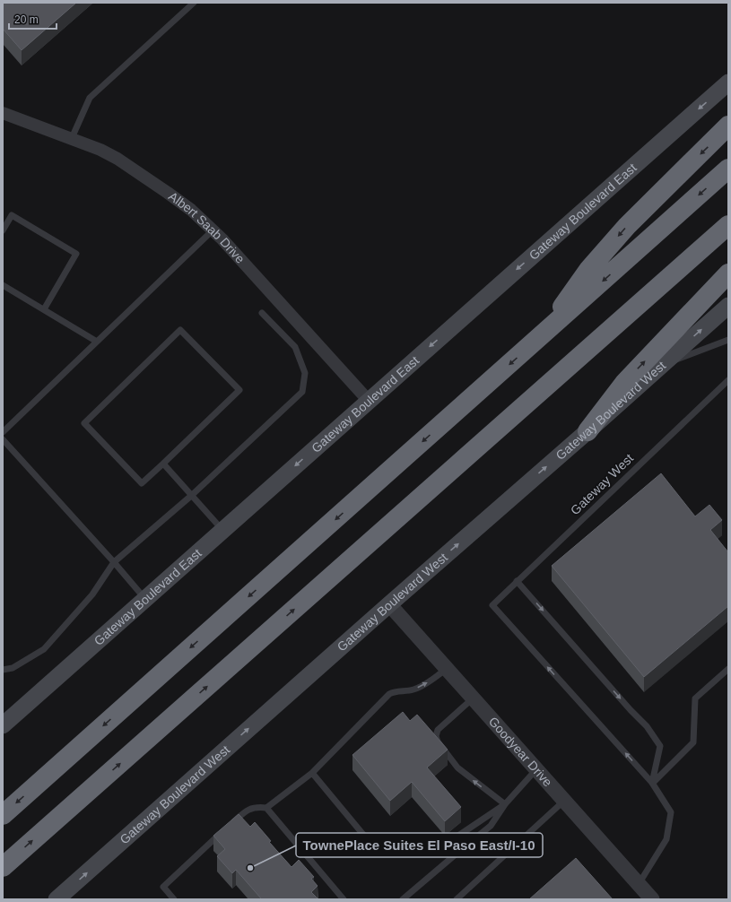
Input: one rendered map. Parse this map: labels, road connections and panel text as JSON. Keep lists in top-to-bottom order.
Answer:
{
  "streets": {
    "main road": ["Gateway Boulevard East", "Gateway Boulevard West"],
    "street": ["Albert Saab Drive", "Goodyear Drive"],
    "lane": ["Gateway West"]
  },
  "crossings": [
    ["Gateway Boulevard East", "Albert Saab Drive"],
    ["Gateway Boulevard West", "Goodyear Drive"]
  ],
  "one_way": ["Gateway Boulevard East", "Gateway Boulevard West"],
  "places": ["TownePlace Suites El Paso East/I-10"],
  "scale_bar": "20 m"
}
